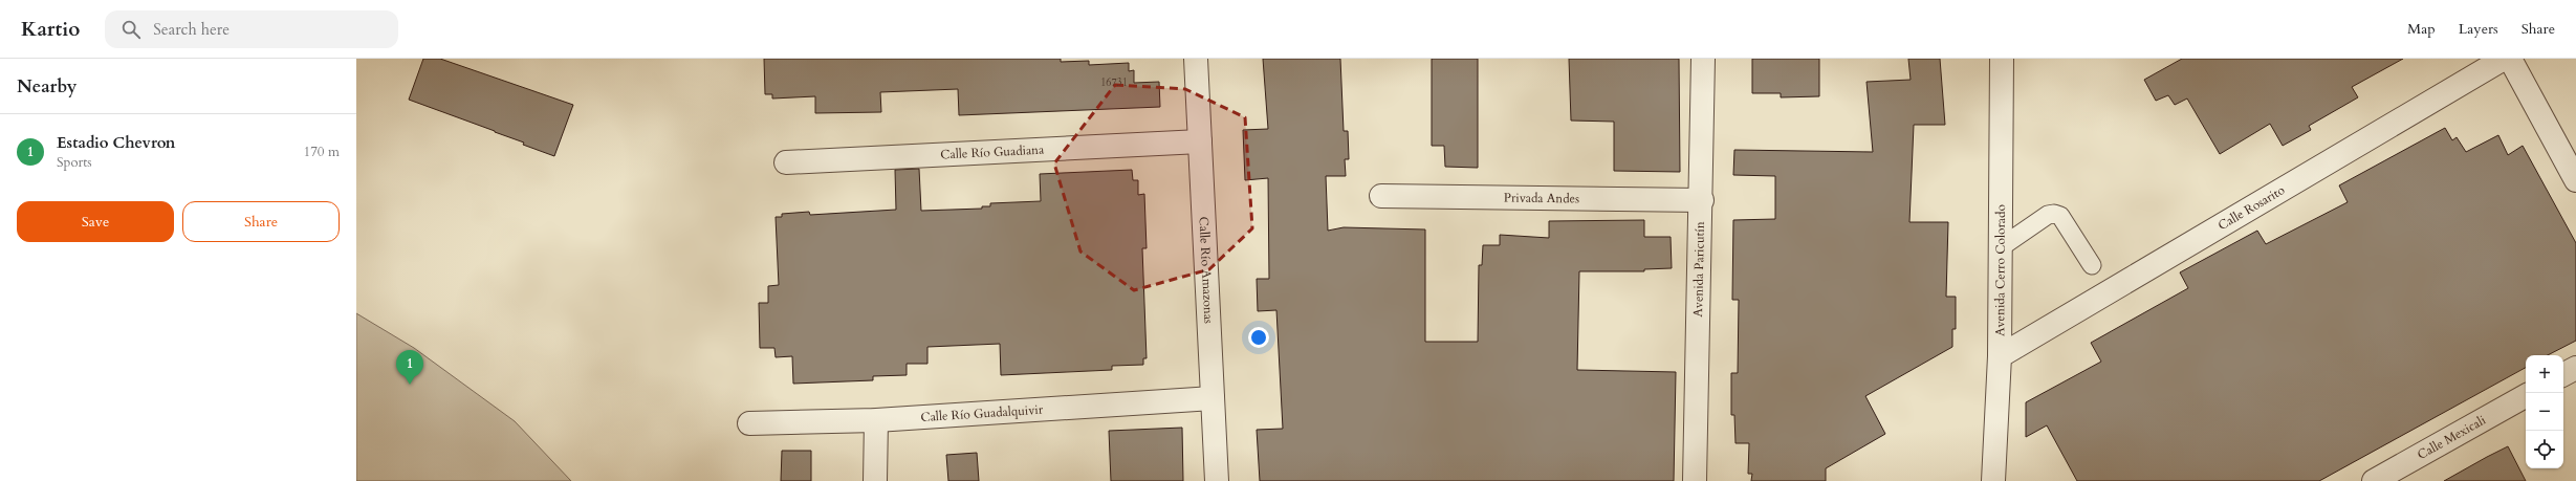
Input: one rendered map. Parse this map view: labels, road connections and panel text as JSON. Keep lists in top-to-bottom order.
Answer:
{
  "streets": {
    "street": [
      "Calle Río Guadiana",
      "Privada Andes",
      "Calle Rosarito",
      "Calle Río Amazonas",
      "Avenida Paricutín",
      "Avenida Cerro Colorado",
      "Calle Río Guadalquivir",
      "Calle Mexicali"
    ]
  },
  "crossings": [
    ["Calle Río Guadiana", "Calle Río Amazonas"],
    ["Privada Andes", "Avenida Paricutín"],
    ["Calle Rosarito", "Avenida Cerro Colorado"],
    ["Calle Río Amazonas", "Calle Río Guadalquivir"]
  ],
  "house_numbers": ["16731"],
  "page": {
    "header": "Kartio",
    "search": "Search here",
    "nav": ["Map", "Layers", "Share"],
    "heading": "Nearby",
    "list": [
      {
        "mark": "1",
        "name": "Estadio Chevron",
        "note": "Sports",
        "value": "170 m"
      }
    ],
    "buttons": ["Save", "Share"],
    "pins": "1",
    "map_buttons": ["+", "−"]
  }
}
